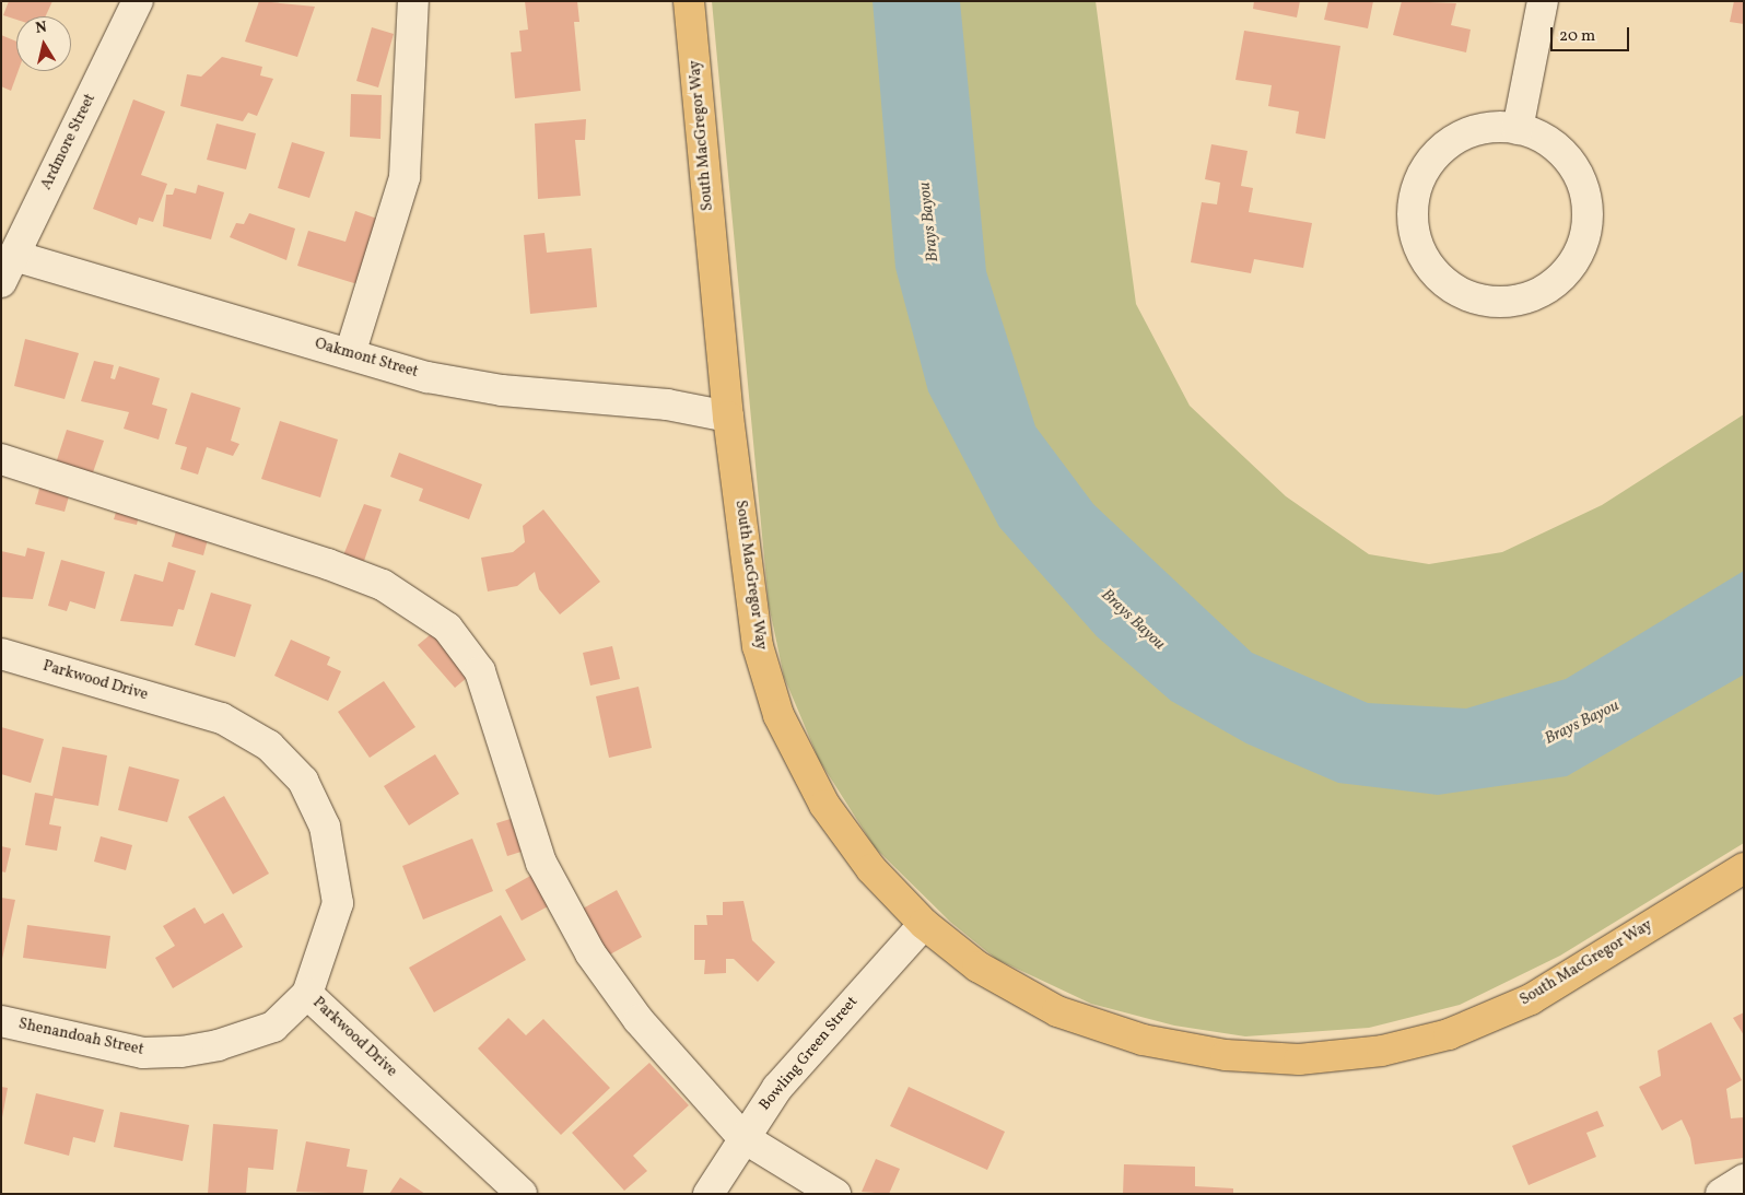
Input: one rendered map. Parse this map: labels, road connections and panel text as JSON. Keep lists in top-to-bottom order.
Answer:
{
  "streets": {
    "main road": ["South MacGregor Way"],
    "street": [
      "Ardmore Street",
      "Oakmont Street",
      "Parkwood Drive",
      "Shenandoah Street",
      "Bowling Green Street"
    ]
  },
  "crossings": [
    ["South MacGregor Way", "Oakmont Street"],
    ["South MacGregor Way", "Bowling Green Street"],
    ["Ardmore Street", "Oakmont Street"],
    ["Parkwood Drive", "Shenandoah Street"]
  ],
  "water": ["Brays Bayou"],
  "scale_bar": "20 m",
  "north": "top"
}
